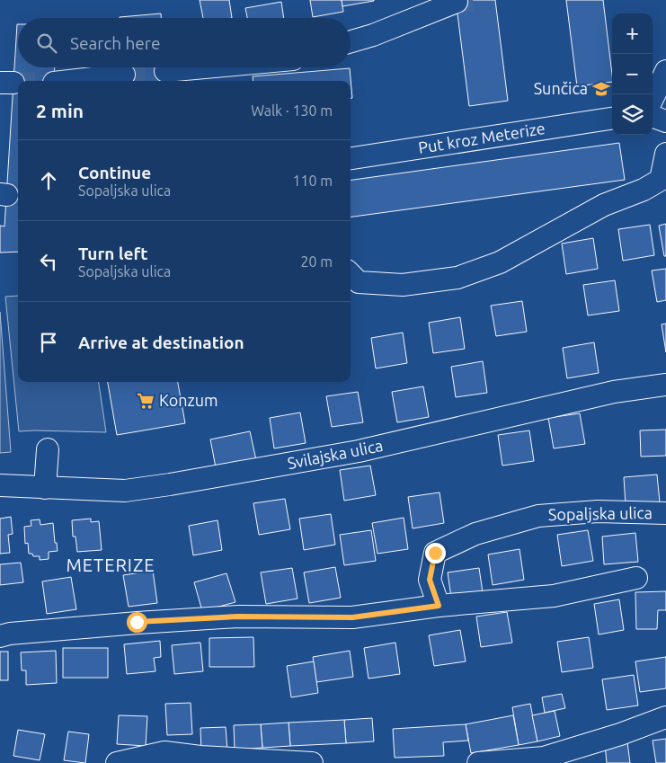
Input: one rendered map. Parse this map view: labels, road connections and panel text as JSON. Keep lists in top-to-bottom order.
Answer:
{
  "streets": {
    "street": ["Put kroz Meterize", "Svilajska ulica", "Sopaljska ulica"]
  },
  "districts": ["METERIZE"],
  "places": {
    "school or university": ["Sunčica"],
    "supermarket": ["Konzum"]
  },
  "page": {
    "map_buttons": ["+", "−"],
    "search": "Search here",
    "heading": ["2 min", "Walk · 130 m"],
    "list": [
      ["Continue", "Sopaljska ulica", "110 m"],
      ["Turn left", "Sopaljska ulica", "20 m"],
      "Arrive at destination"
    ]
  }
}
